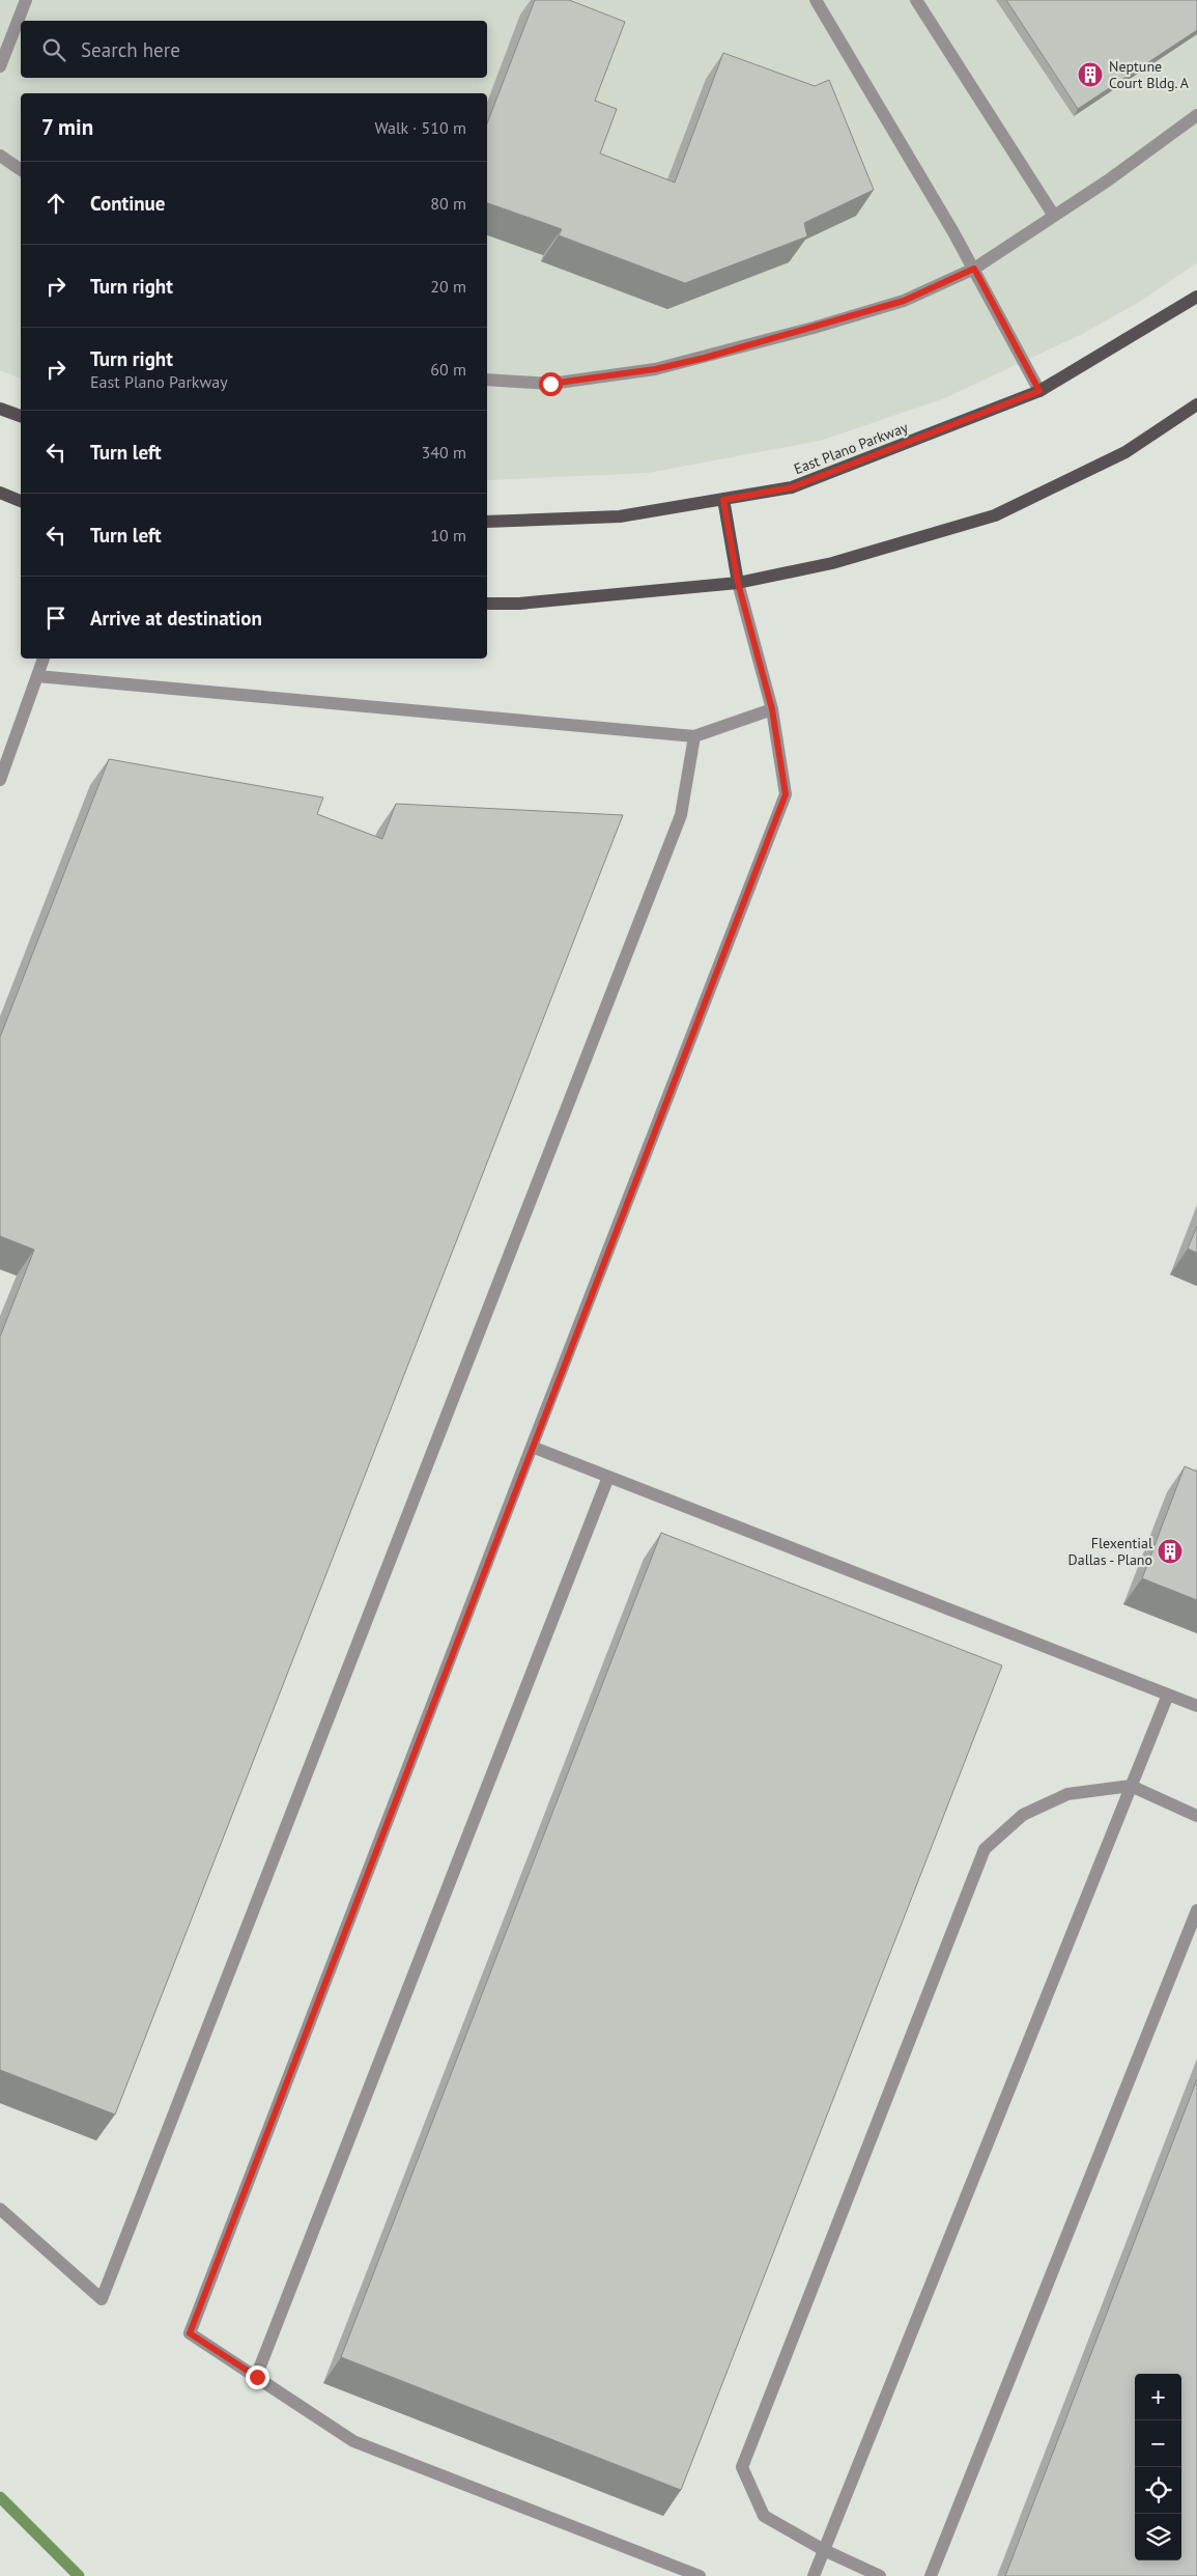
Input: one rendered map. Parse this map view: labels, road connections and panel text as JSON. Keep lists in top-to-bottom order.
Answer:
{
  "streets": {
    "main road": ["East Plano Parkway"]
  },
  "places": {
    "building": ["Neptune Court Bldg. A", "Flexential Dallas - Plano"]
  },
  "page": {
    "search": "Search here",
    "heading": ["7 min", "Walk · 510 m"],
    "list": [
      ["Continue", "80 m"],
      ["Turn right", "20 m"],
      ["Turn right", "East Plano Parkway", "60 m"],
      ["Turn left", "340 m"],
      ["Turn left", "10 m"],
      "Arrive at destination"
    ],
    "map_buttons": ["+", "−"]
  }
}
